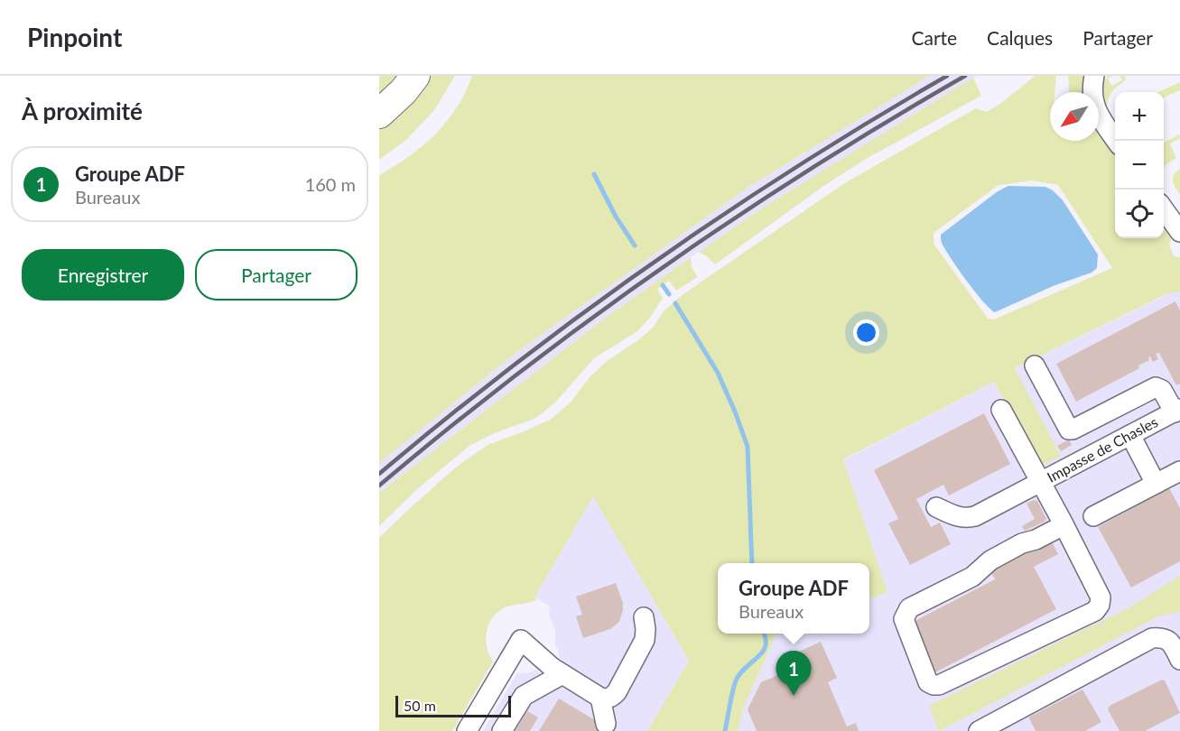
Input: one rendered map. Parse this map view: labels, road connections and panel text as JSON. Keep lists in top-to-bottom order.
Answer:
{
  "streets": {
    "street": ["Impasse de Chasles"]
  },
  "scale_bar": "50 m",
  "north": "bottom left",
  "page": {
    "header": "Pinpoint",
    "nav": ["Carte", "Calques", "Partager"],
    "heading": "À proximité",
    "map_buttons": ["+", "−"],
    "list": [
      {
        "mark": "1",
        "name": "Groupe ADF",
        "note": "Bureaux",
        "value": "160 m"
      }
    ],
    "buttons": ["Enregistrer", "Partager"],
    "popup": ["Groupe ADF", "Bureaux"],
    "pins": "1",
    "scale": "50 m"
  }
}
